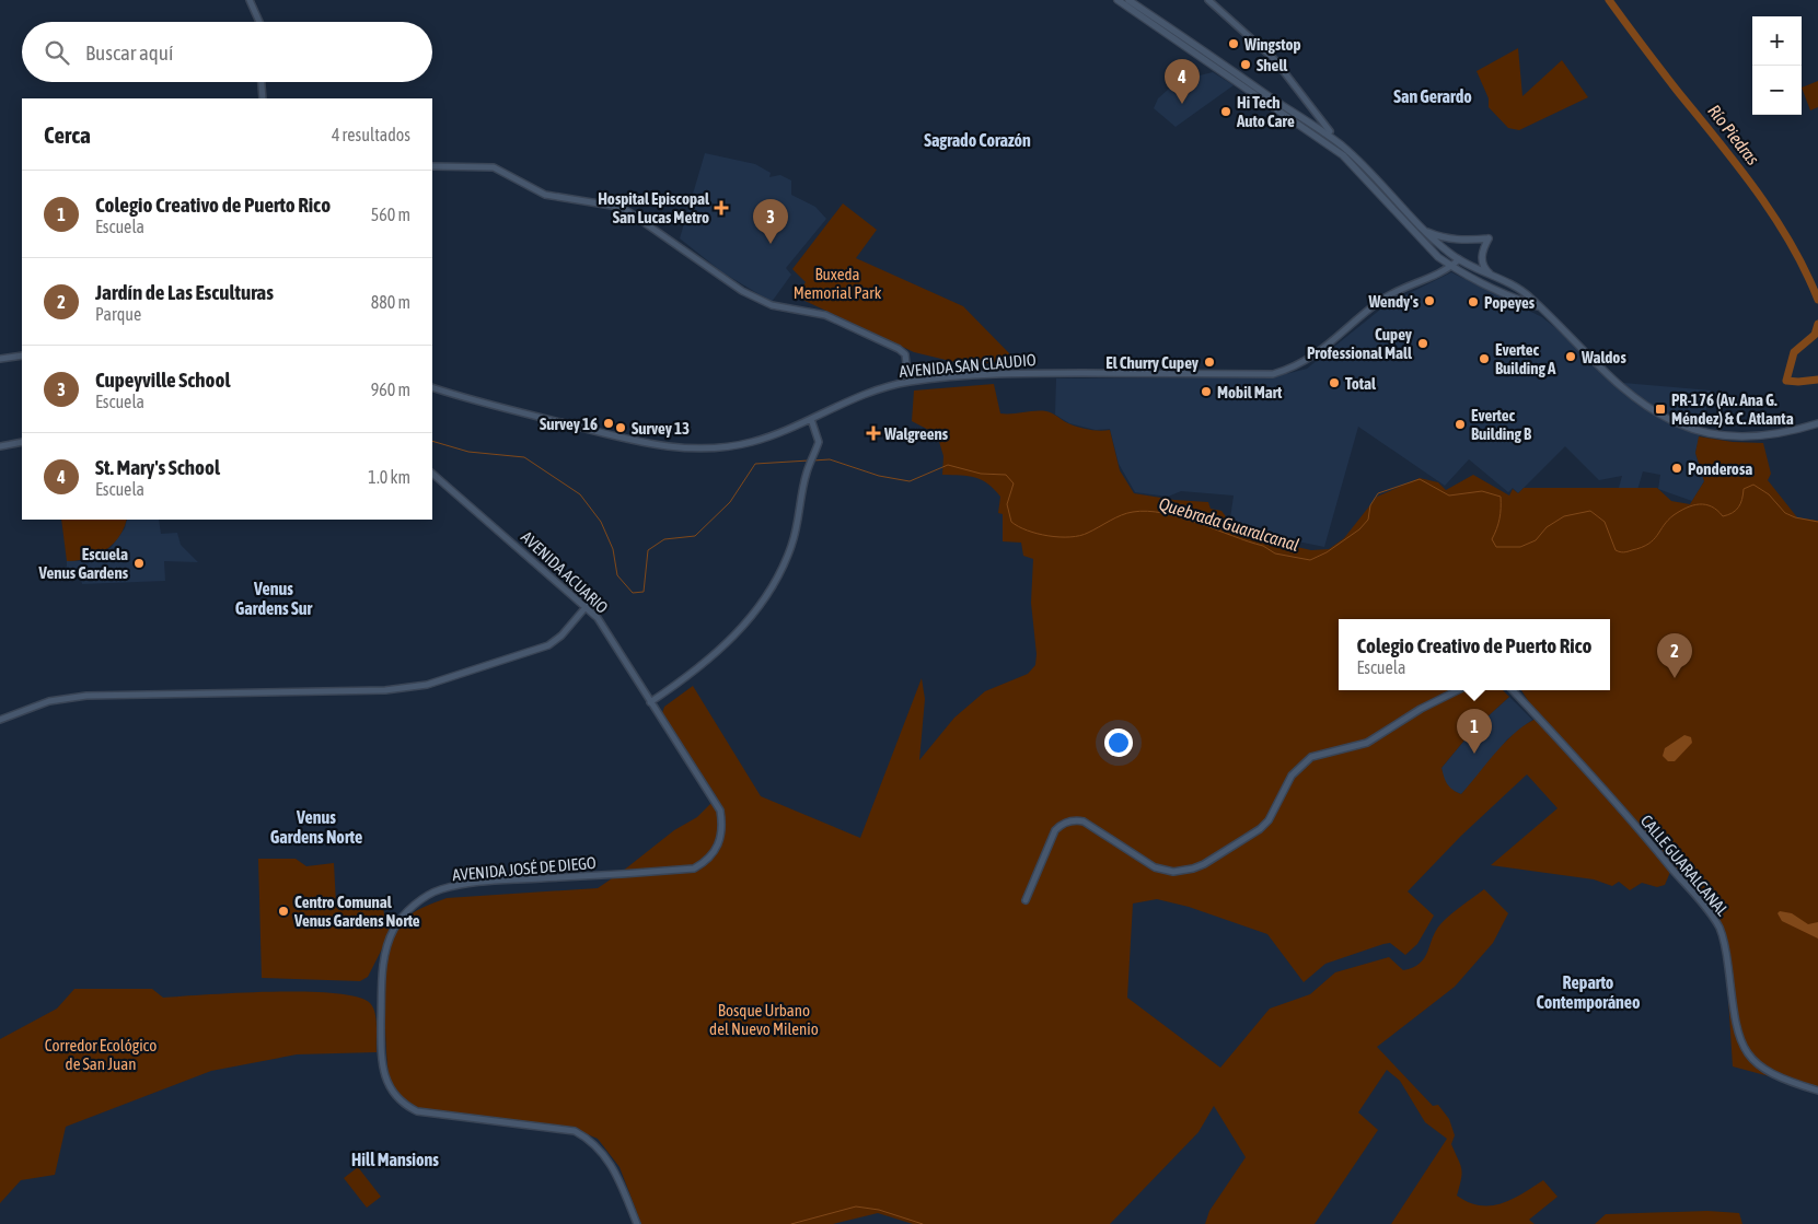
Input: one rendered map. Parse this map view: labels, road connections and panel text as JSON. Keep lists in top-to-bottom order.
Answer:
{
  "streets": {
    "street": [
      "AVENIDA SAN CLAUDIO",
      "AVENIDA ACUARIO",
      "CALLE GUARALCANAL",
      "AVENIDA JOSÉ DE DIEGO"
    ]
  },
  "crossings": [
    ["AVENIDA ACUARIO", "AVENIDA JOSÉ DE DIEGO"]
  ],
  "districts": [
    "San Gerardo",
    "Sagrado Corazón",
    "Venus Gardens Sur",
    "Venus Gardens Norte",
    "Reparto Contemporáneo",
    "Hill Mansions"
  ],
  "water": ["Río Piedras", "Quebrada Guaralcanal"],
  "parks": ["Buxeda Memorial Park", "Bosque Urbano del Nuevo Milenio", "Corredor Ecológico de San Juan"],
  "places": {
    "other": [
      "Wingstop",
      "Shell",
      "Hi Tech Auto Care",
      "Wendy's",
      "Popeyes",
      "Cupey Professional Mall",
      "Waldos",
      "Evertec Building A",
      "El Churry Cupey",
      "Total",
      "Mobil Mart",
      "Survey 16",
      "Evertec Building B",
      "Survey 13",
      "Ponderosa",
      "Escuela Venus Gardens",
      "Centro Comunal Venus Gardens Norte"
    ],
    "health": ["Hospital Episcopal San Lucas Metro", "Walgreens"],
    "transit": ["PR-176 (Av. Ana G. Méndez) & C. Atlanta"]
  },
  "page": {
    "map_buttons": ["+", "−"],
    "search": "Buscar aquí",
    "pins": [
      "4",
      "3",
      "2",
      "1"
    ],
    "heading": ["Cerca", "4 resultados"],
    "list": [
      {
        "mark": "1",
        "name": "Colegio Creativo de Puerto Rico",
        "note": "Escuela",
        "value": "560 m"
      },
      {
        "mark": "2",
        "name": "Jardín de Las Esculturas",
        "note": "Parque",
        "value": "880 m"
      },
      {
        "mark": "3",
        "name": "Cupeyville School",
        "note": "Escuela",
        "value": "960 m"
      },
      {
        "mark": "4",
        "name": "St. Mary's School",
        "note": "Escuela",
        "value": "1.0 km"
      }
    ],
    "popup": ["Colegio Creativo de Puerto Rico", "Escuela"]
  }
}
